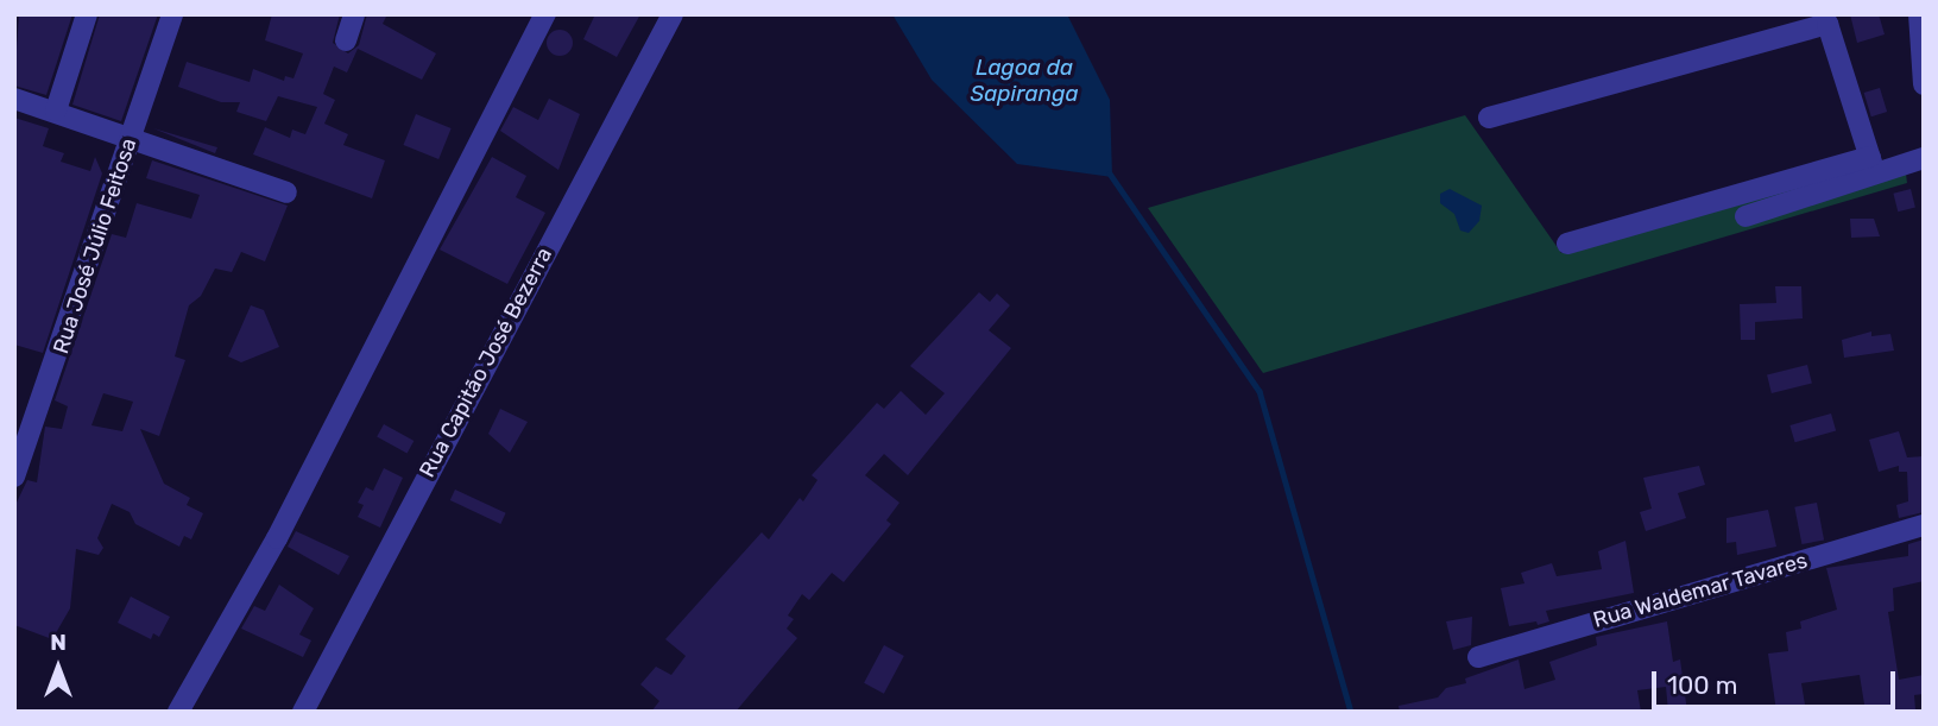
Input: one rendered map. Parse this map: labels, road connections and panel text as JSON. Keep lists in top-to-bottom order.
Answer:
{
  "streets": {
    "street": ["Rua José Júlio Feitosa", "Rua Capitão José Bezerra", "Rua Waldemar Tavares"]
  },
  "water": ["Lagoa da Sapiranga"],
  "scale_bar": "100 m",
  "north": "top"
}
